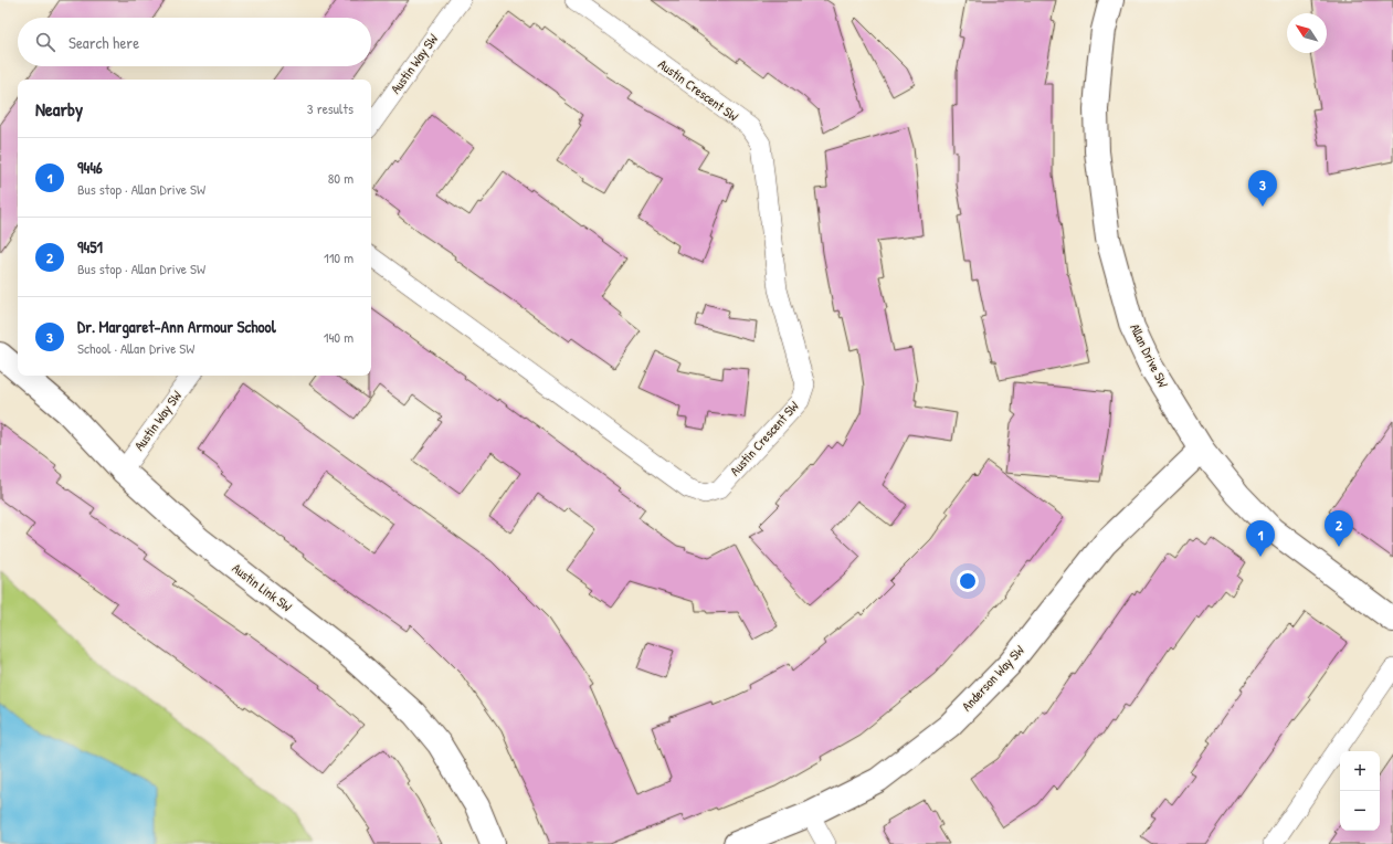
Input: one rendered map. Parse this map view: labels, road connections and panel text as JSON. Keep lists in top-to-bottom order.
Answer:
{
  "streets": {
    "street": [
      "Austin Way SW",
      "Austin Crescent SW",
      "Allan Drive SW",
      "Austin Link SW",
      "Anderson Way SW"
    ]
  },
  "crossings": [
    ["Austin Way SW", "Austin Link SW"],
    ["Allan Drive SW", "Anderson Way SW"]
  ],
  "north": "top left",
  "page": {
    "search": "Search here",
    "heading": ["Nearby", "3 results"],
    "list": [
      {
        "mark": "1",
        "name": "9446",
        "note": "Bus stop · Allan Drive SW",
        "value": "80 m"
      },
      {
        "mark": "2",
        "name": "9451",
        "note": "Bus stop · Allan Drive SW",
        "value": "110 m"
      },
      {
        "mark": "3",
        "name": "Dr. Margaret-Ann Armour School",
        "note": "School · Allan Drive SW",
        "value": "140 m"
      }
    ],
    "pins": ["3", "2", "1"],
    "map_buttons": ["+", "−"]
  }
}
